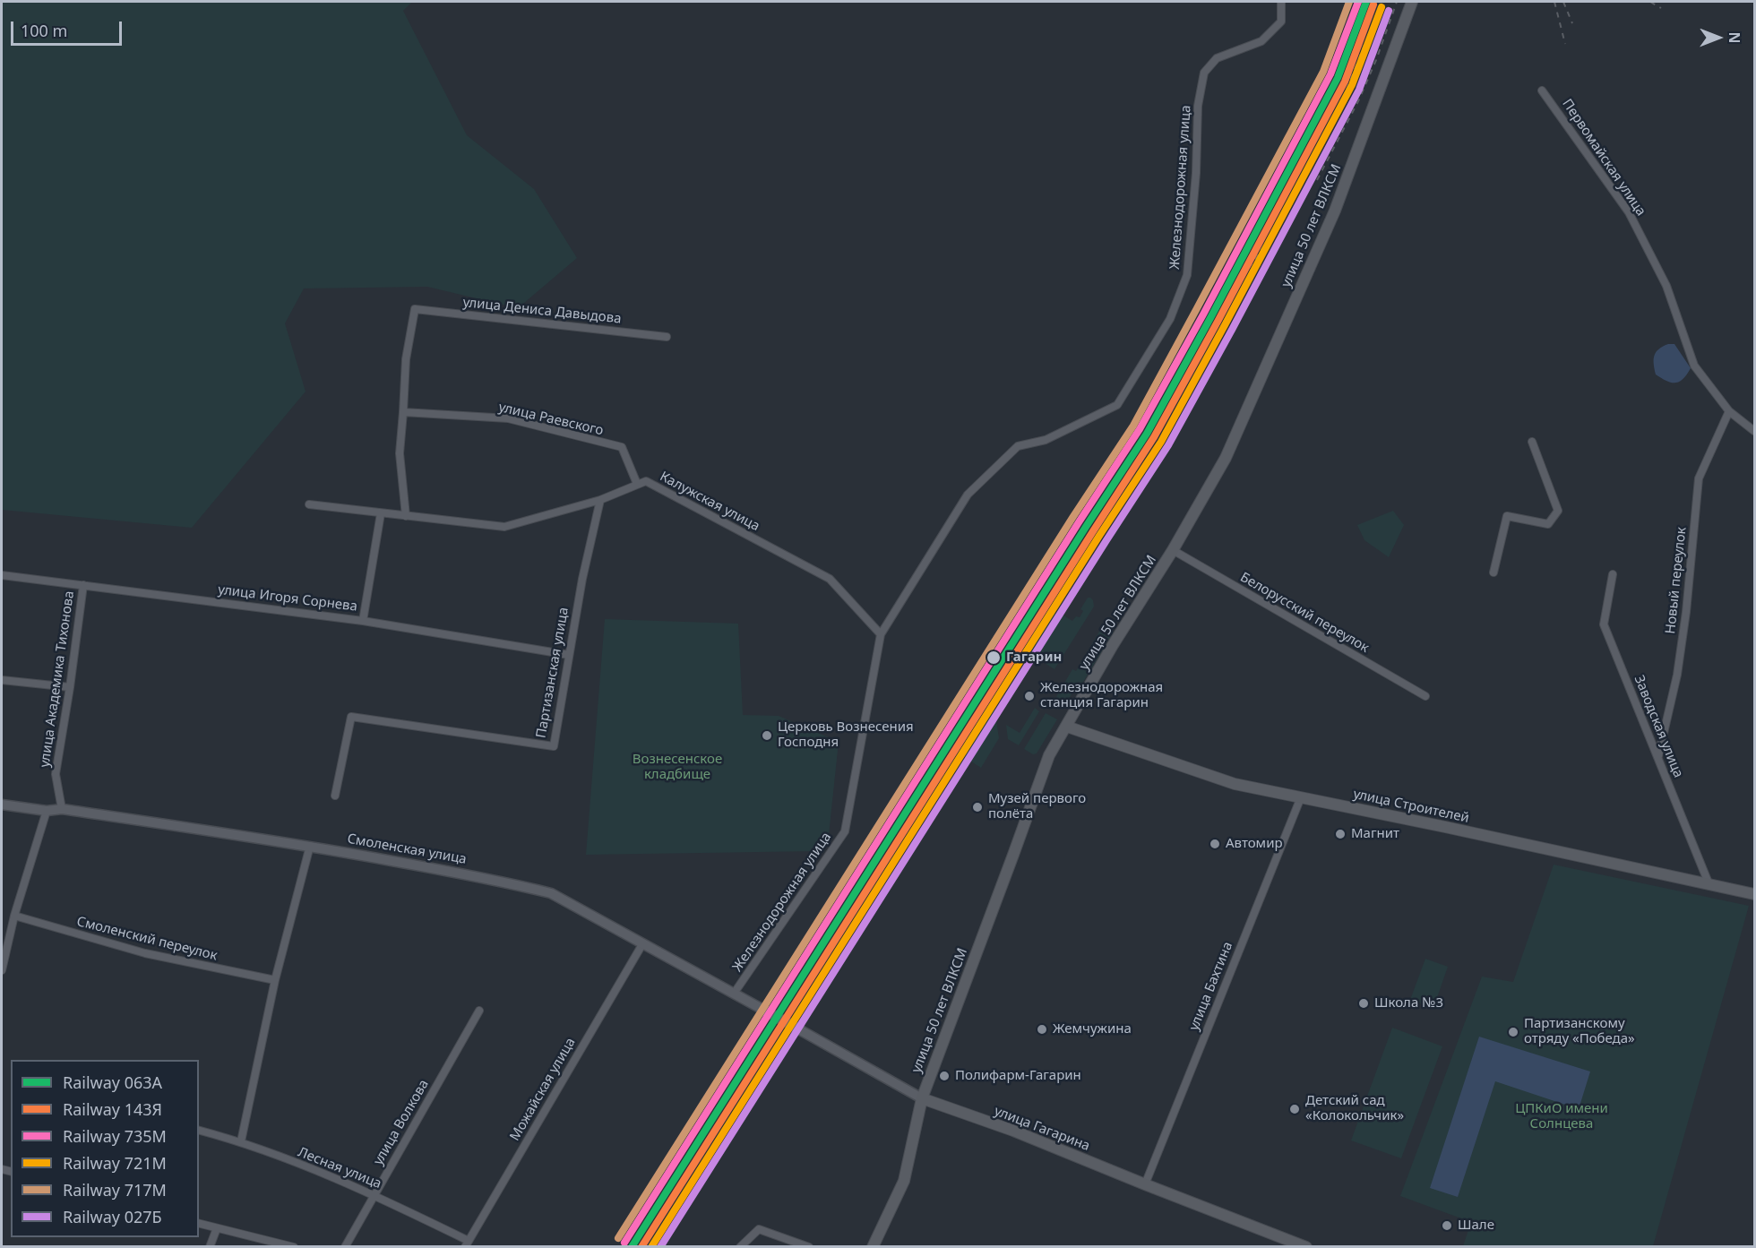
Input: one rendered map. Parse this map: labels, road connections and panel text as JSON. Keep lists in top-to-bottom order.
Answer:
{
  "streets": {
    "main road": ["улица 50 лет ВЛКСМ", "улица Строителей", "улица Гагарина"],
    "street": [
      "Первомайская улица",
      "Железнодорожная улица",
      "улица Дениса Давыдова",
      "улица Раевского",
      "Калужская улица",
      "Новый переулок",
      "улица Игоря Сорнева",
      "Белорусский переулок",
      "Партизанская улица",
      "улица Академика Тихонова",
      "Заводская улица",
      "Смоленская улица",
      "Смоленский переулок",
      "улица Бахтина",
      "Можайская улица",
      "улица Волкова",
      "Лесная улица"
    ]
  },
  "crossings": [
    ["Первомайская улица", "Новый переулок"],
    ["Железнодорожная улица", "Калужская улица"],
    ["Железнодорожная улица", "Смоленская улица"],
    ["улица 50 лет ВЛКСМ", "Белорусский переулок"],
    ["улица 50 лет ВЛКСМ", "улица Строителей"],
    ["улица 50 лет ВЛКСМ", "улица Гагарина"],
    ["улица Дениса Давыдова", "улица Раевского"],
    ["улица Раевского", "Калужская улица"],
    ["Калужская улица", "Партизанская улица"],
    ["Новый переулок", "Заводская улица"],
    ["улица Игоря Сорнева", "Партизанская улица"],
    ["улица Игоря Сорнева", "улица Академика Тихонова"],
    ["улица Академика Тихонова", "Смоленская улица"],
    ["Заводская улица", "улица Строителей"],
    ["улица Строителей", "улица Бахтина"],
    ["Смоленская улица", "Можайская улица"],
    ["Смоленская улица", "улица Гагарина"],
    ["улица Бахтина", "улица Гагарина"],
    ["Можайская улица", "Лесная улица"],
    ["улица Волкова", "Лесная улица"]
  ],
  "parks": ["Вознесенское кладбище", "ЦПКиО имени Солнцева"],
  "places": [
    "Гагарин",
    "Железнодорожная станция Гагарин",
    "Церковь Вознесения Господня",
    "Музей первого полёта",
    "Магнит",
    "Автомир",
    "Школа №3",
    "Жемчужина",
    "Партизанскому отряду «Победа»",
    "Полифарм-Гагарин",
    "Детский сад «Колокольчик»",
    "Шале"
  ],
  "lines": [
    "rail line 063А",
    "rail line 735М",
    "rail line 717М",
    "rail line 143Я",
    "rail line 721М",
    "rail line 027Б"
  ],
  "legend": [
    "Railway 063А",
    "Railway 143Я",
    "Railway 735М",
    "Railway 721М",
    "Railway 717М",
    "Railway 027Б"
  ],
  "scale_bar": "100 m",
  "north": "right"
}
